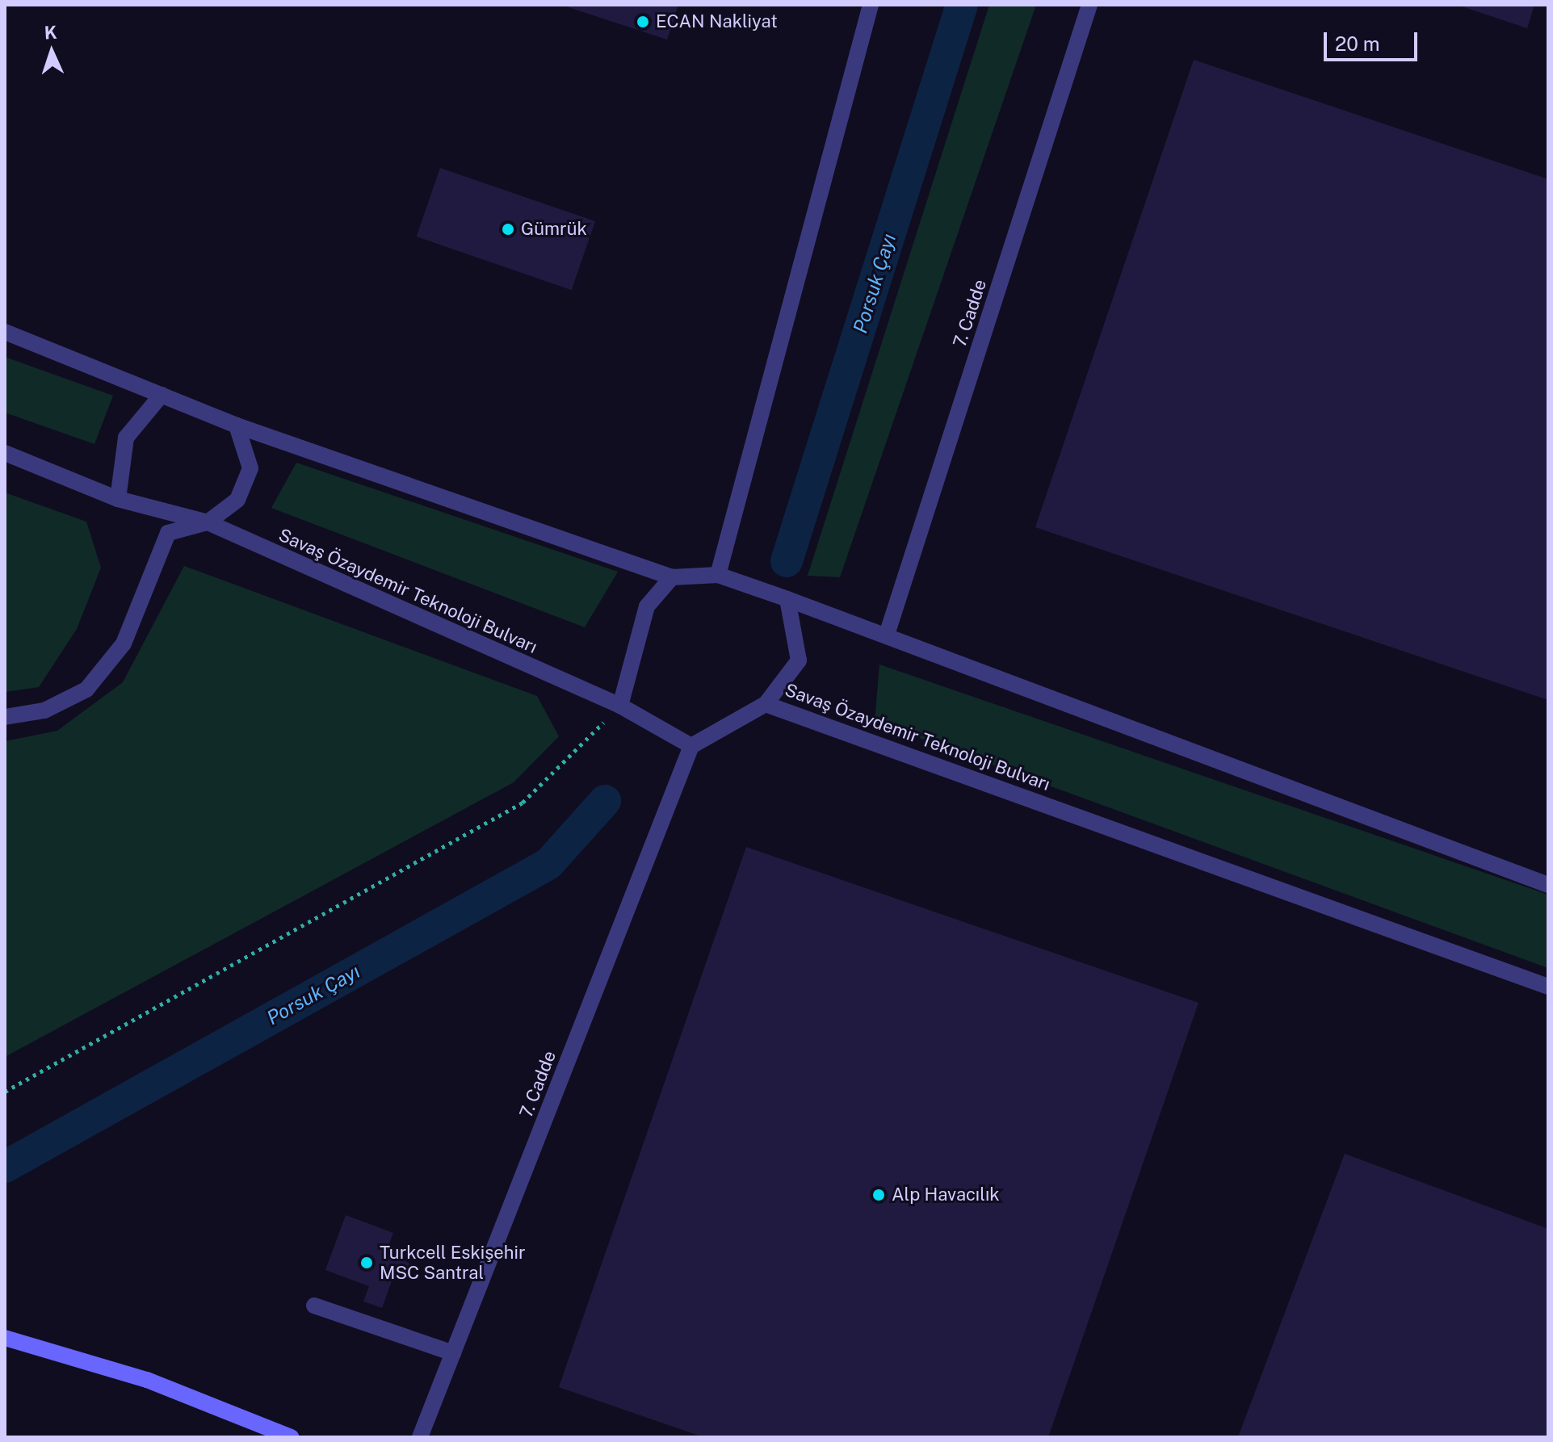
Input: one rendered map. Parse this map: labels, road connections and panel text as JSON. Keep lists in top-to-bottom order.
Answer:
{
  "streets": {
    "street": ["7. Cadde", "Savaş Özaydemir Teknoloji Bulvarı"]
  },
  "crossings": [
    ["7. Cadde", "Savaş Özaydemir Teknoloji Bulvarı"]
  ],
  "water": ["Porsuk Çayı"],
  "places": [
    "ECAN Nakliyat",
    "Gümrük",
    "Alp Havacılık",
    "Turkcell Eskişehir MSC Santral"
  ],
  "scale_bar": "20 m",
  "north": "top"
}
